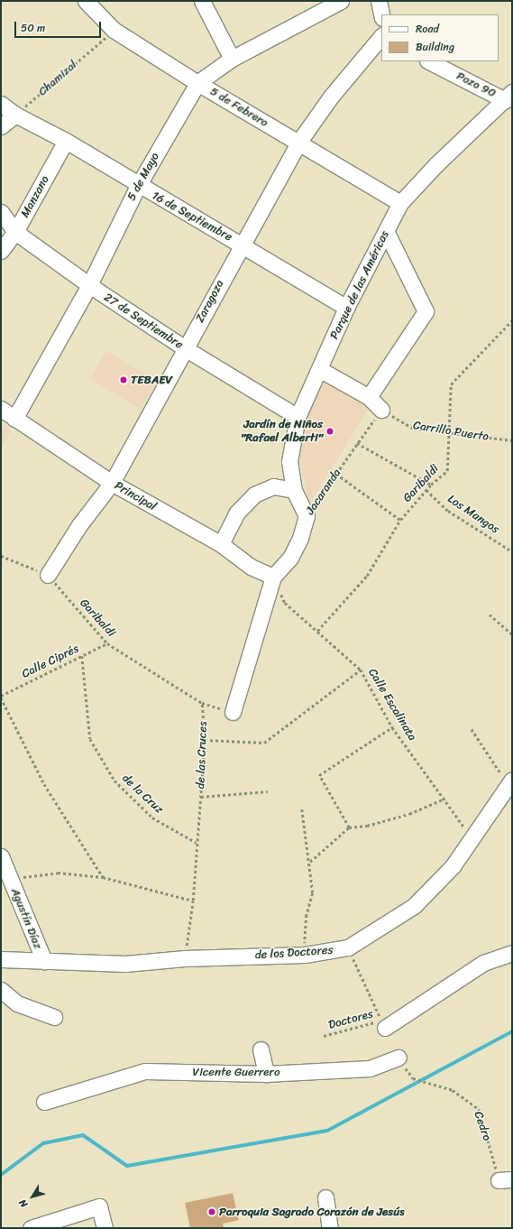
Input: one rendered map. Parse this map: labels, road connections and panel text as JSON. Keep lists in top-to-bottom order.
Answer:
{
  "streets": {
    "street": [
      "Pozo 90",
      "5 de Febrero",
      "5 de Mayo",
      "Manzano",
      "16 de Septiembre",
      "Parque de las Américas",
      "Zaragoza",
      "27 de Septiembre",
      "Jacaranda",
      "Principal",
      "Agustín Díaz",
      "de los Doctores",
      "Vicente Guerrero"
    ],
    "path": [
      "Chamizal",
      "Carrillo Puerto",
      "Garibaldi",
      "Los Mangos",
      "Calle Ciprés",
      "Calle Escalinata",
      "de las Cruces",
      "de la Cruz",
      "Doctores",
      "Cedro"
    ]
  },
  "crossings": [
    ["Chamizal", "5 de Febrero"],
    ["Chamizal", "16 de Septiembre"],
    ["Pozo 90", "Parque de las Américas"],
    ["5 de Febrero", "5 de Mayo"],
    ["5 de Febrero", "Parque de las Américas"],
    ["5 de Febrero", "Zaragoza"],
    ["5 de Mayo", "16 de Septiembre"],
    ["5 de Mayo", "27 de Septiembre"],
    ["5 de Mayo", "Principal"],
    ["Manzano", "16 de Septiembre"],
    ["Manzano", "27 de Septiembre"],
    ["16 de Septiembre", "Parque de las Américas"],
    ["16 de Septiembre", "Zaragoza"],
    ["Parque de las Américas", "27 de Septiembre"],
    ["Parque de las Américas", "Jacaranda"],
    ["Parque de las Américas", "Principal"],
    ["Parque de las Américas", "Calle Escalinata"],
    ["Zaragoza", "27 de Septiembre"],
    ["Zaragoza", "Garibaldi"],
    ["Zaragoza", "Principal"],
    ["Carrillo Puerto", "Garibaldi"],
    ["Carrillo Puerto", "Jacaranda"],
    ["Garibaldi", "Los Mangos"],
    ["Garibaldi", "Calle Ciprés"],
    ["Garibaldi", "Calle Escalinata"],
    ["Garibaldi", "de las Cruces"],
    ["Jacaranda", "Principal"],
    ["Jacaranda", "Calle Escalinata"],
    ["Principal", "Calle Escalinata"],
    ["Calle Ciprés", "de la Cruz"],
    ["Calle Escalinata", "de los Doctores"],
    ["de las Cruces", "de la Cruz"],
    ["de las Cruces", "de los Doctores"],
    ["Agustín Díaz", "de los Doctores"]
  ],
  "places": ["TEBAEV", "Jardín de Niños \"Rafael Alberti\"", "Parroquia Sagrado Corazón de Jesús"],
  "legend": ["Road", "Building"],
  "scale_bar": "50 m",
  "north": "bottom left"
}
